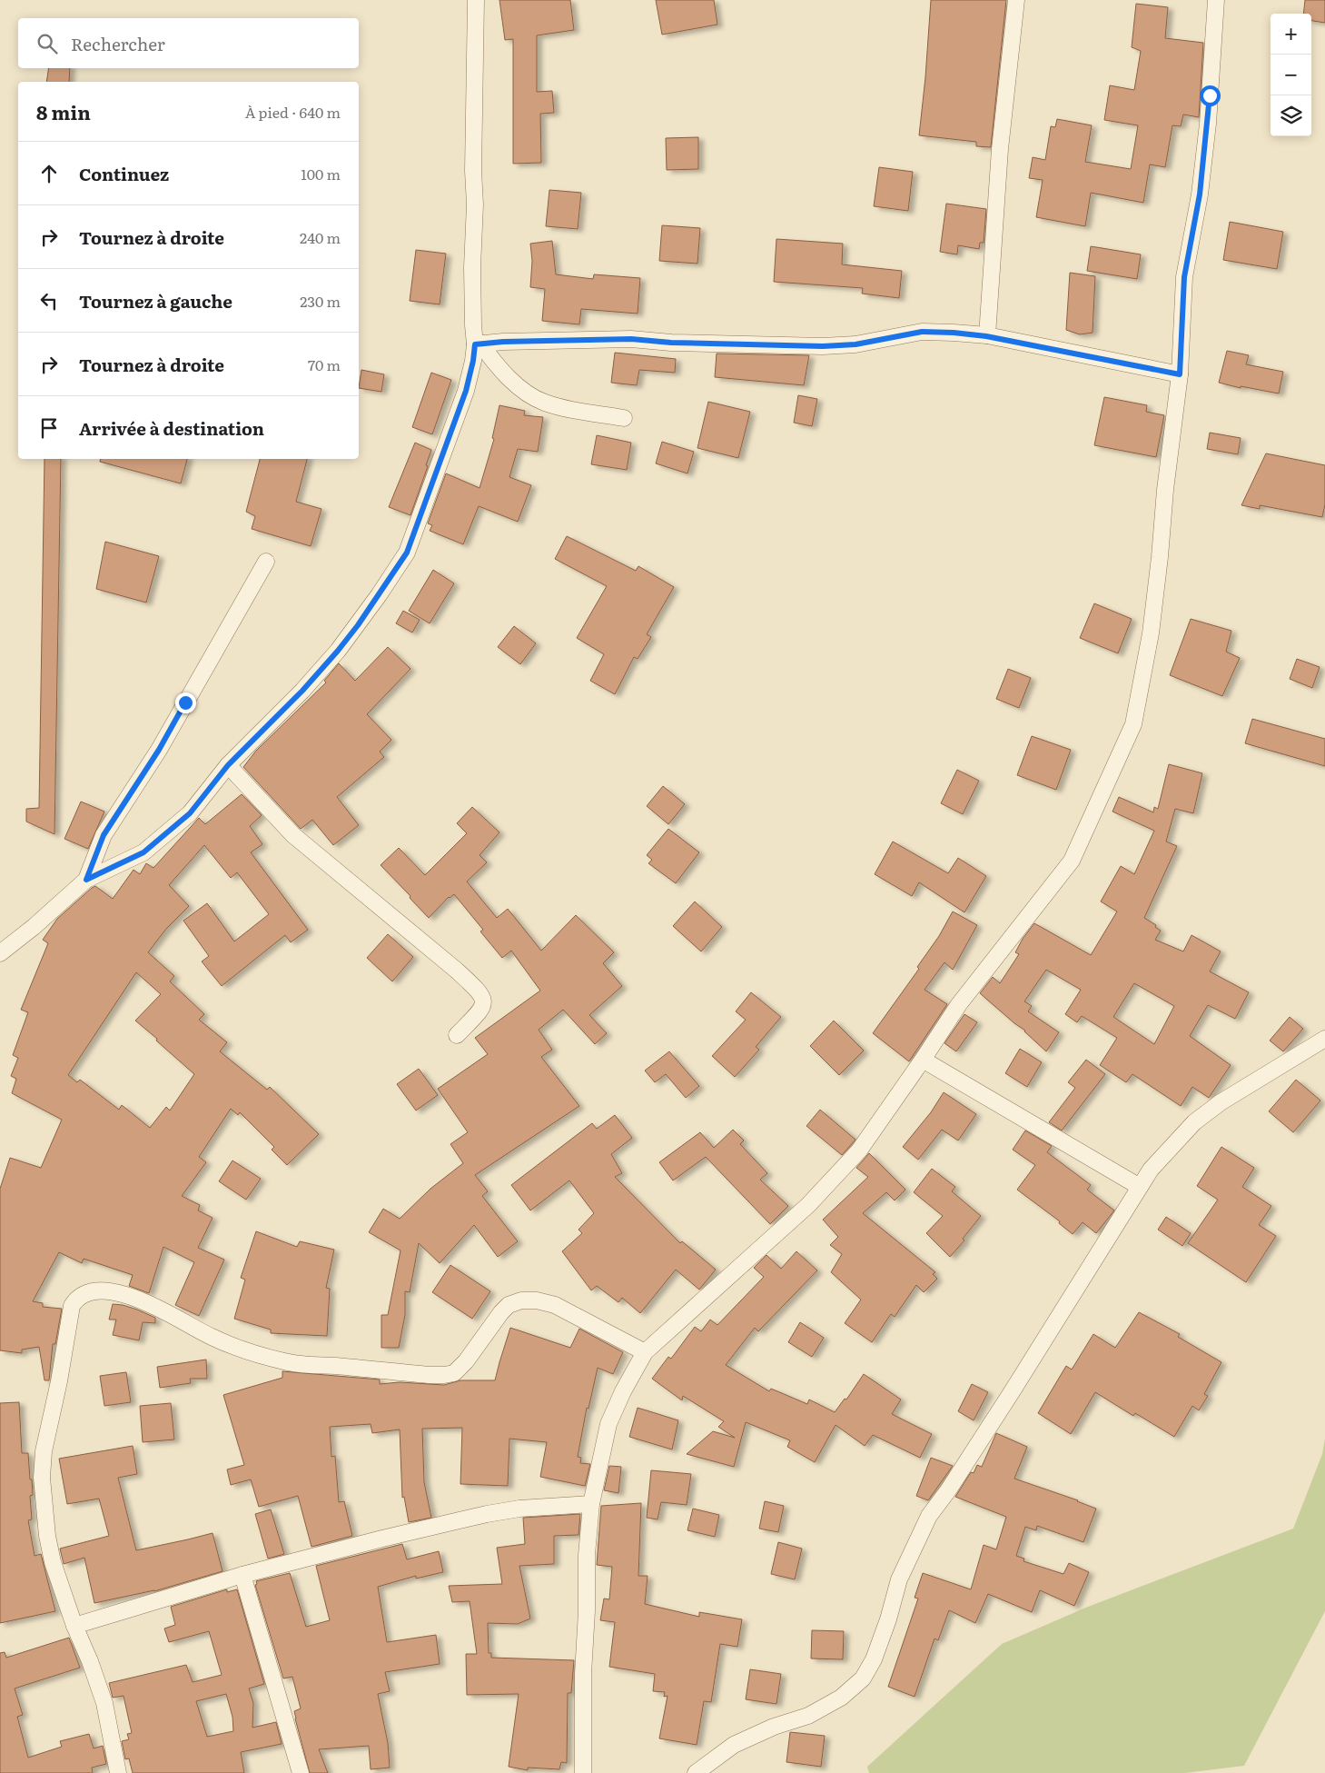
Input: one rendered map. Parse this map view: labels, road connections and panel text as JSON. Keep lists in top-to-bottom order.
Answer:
{
  "page": {
    "map_buttons": ["+", "−"],
    "search": "Rechercher",
    "heading": ["8 min", "À pied · 640 m"],
    "list": [
      ["Continuez", "100 m"],
      ["Tournez à droite", "240 m"],
      ["Tournez à gauche", "230 m"],
      ["Tournez à droite", "70 m"],
      "Arrivée à destination"
    ]
  }
}
